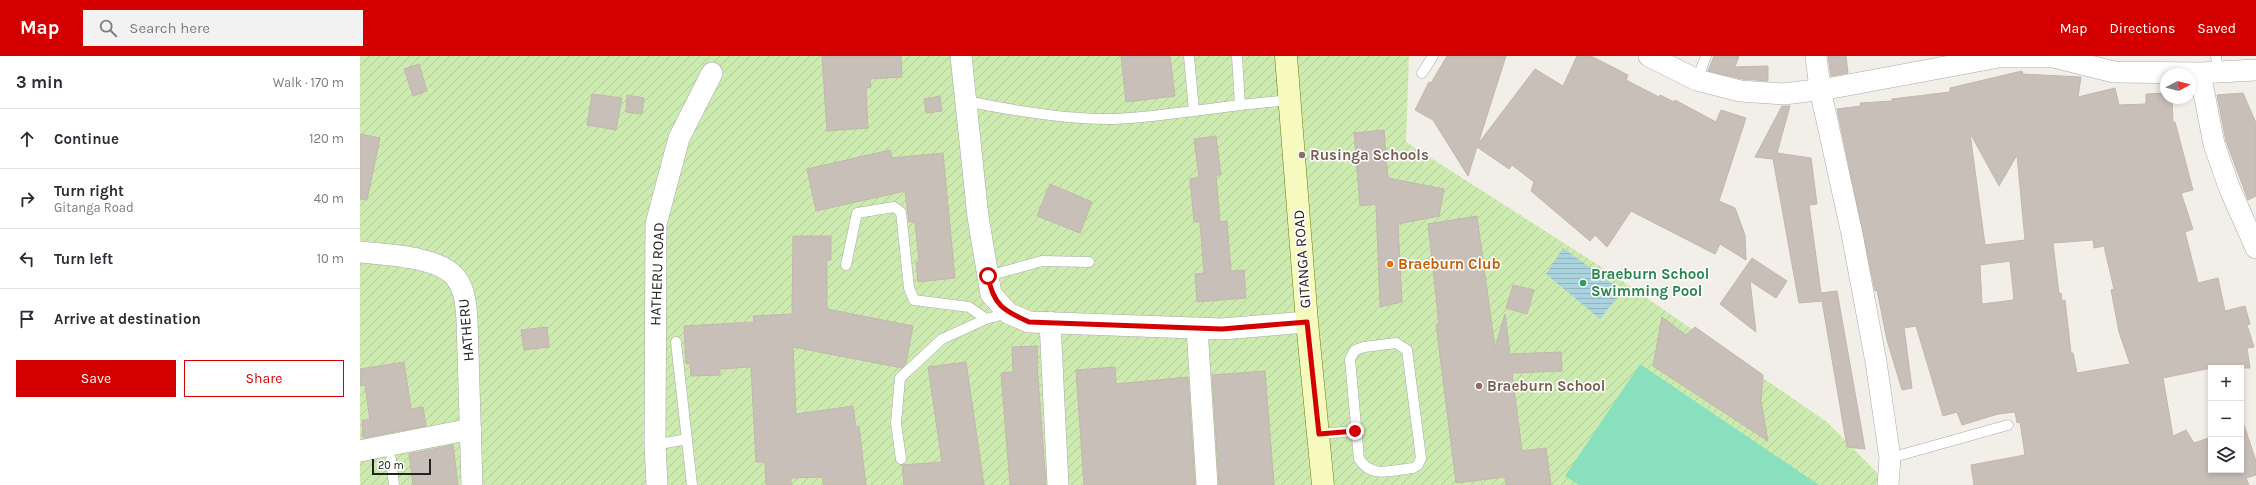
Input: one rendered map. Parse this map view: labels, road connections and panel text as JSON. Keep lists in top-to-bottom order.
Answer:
{
  "streets": {
    "main road": ["GITANGA ROAD"],
    "street": ["HATHERU ROAD", "HATHERU"]
  },
  "places": [
    "Rusinga Schools",
    "Braeburn Club",
    "Braeburn School Swimming Pool",
    "Braeburn School"
  ],
  "scale_bar": "20 m",
  "north": "right",
  "page": {
    "header": "Map",
    "search": "Search here",
    "nav": ["Map", "Directions", "Saved"],
    "heading": ["3 min", "Walk · 170 m"],
    "list": [
      ["Continue", "120 m"],
      ["Turn right", "Gitanga Road", "40 m"],
      ["Turn left", "10 m"],
      "Arrive at destination"
    ],
    "buttons": ["Save", "Share"],
    "map_buttons": ["+", "−"],
    "scale": "20 m"
  }
}
